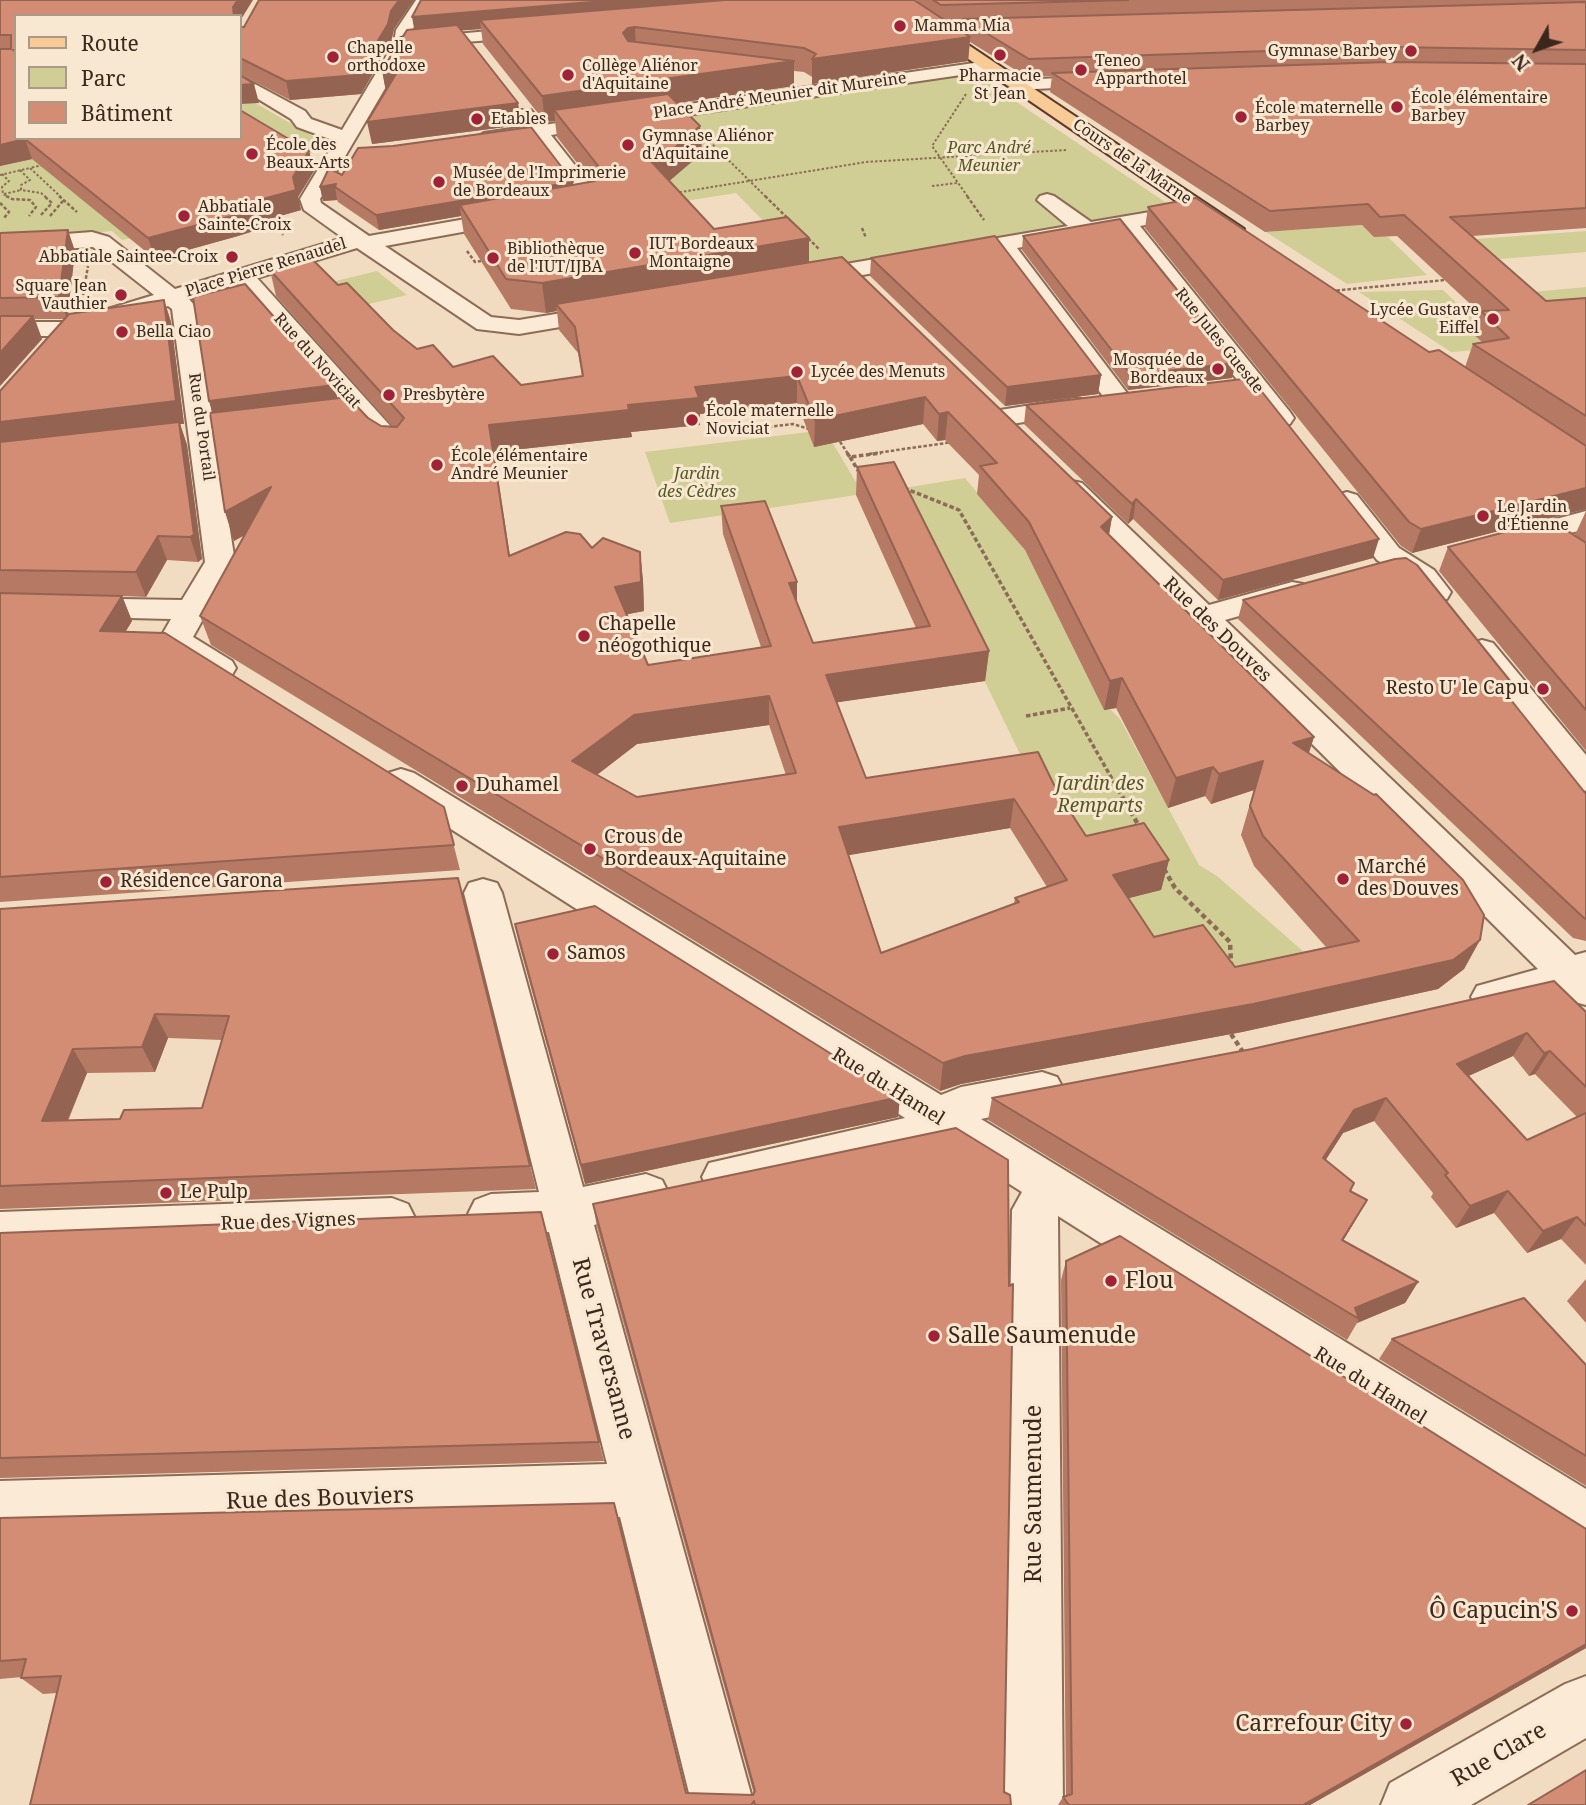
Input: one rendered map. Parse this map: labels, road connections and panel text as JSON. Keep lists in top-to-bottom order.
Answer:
{
  "streets": {
    "main road": ["Cours de la Marne"],
    "street": [
      "Place André Meunier dit Mureine",
      "Place Pierre Renaudel",
      "Rue Jules Guesde",
      "Rue du Noviciat",
      "Rue du Portail",
      "Rue des Douves",
      "Rue du Hamel",
      "Rue des Vignes",
      "Rue Traversanne",
      "Rue Saumenude",
      "Rue des Bouviers",
      "Rue Clare"
    ]
  },
  "crossings": [
    ["Place André Meunier dit Mureine", "Cours de la Marne"],
    ["Place Pierre Renaudel", "Rue du Noviciat"],
    ["Place Pierre Renaudel", "Rue du Portail"],
    ["Rue du Hamel", "Rue des Vignes"],
    ["Rue du Hamel", "Rue Traversanne"],
    ["Rue du Hamel", "Rue Saumenude"],
    ["Rue des Vignes", "Rue Traversanne"],
    ["Rue Traversanne", "Rue des Bouviers"]
  ],
  "parks": ["Parc André Meunier", "Jardin des Cèdres", "Jardin des Remparts"],
  "places": [
    "Mamma Mia",
    "Gymnase Barbey",
    "Pharmacie St Jean",
    "Chapelle orthodoxe",
    "Teneo Apparthotel",
    "Collège Aliénor d'Aquitaine",
    "École élémentaire Barbey",
    "École maternelle Barbey",
    "Etables",
    "Gymnase Aliénor d'Aquitaine",
    "École des Beaux-Arts",
    "Musée de l'Imprimerie de Bordeaux",
    "Abbatiale Sainte-Croix",
    "IUT Bordeaux Montaigne",
    "Abbatiale Saintee-Croix",
    "Bibliothèque de l'IUT/IJBA",
    "Square Jean Vauthier",
    "Lycée Gustave Eiffel",
    "Bella Ciao",
    "Mosquée de Bordeaux",
    "Lycée des Menuts",
    "Presbytère",
    "École maternelle Noviciat",
    "École élémentaire André Meunier",
    "Le Jardin d'Étienne",
    "Chapelle néogothique",
    "Resto U' le Capu",
    "Duhamel",
    "Crous de Bordeaux-Aquitaine",
    "Marché des Douves",
    "Résidence Garona",
    "Samos",
    "Le Pulp",
    "Flou",
    "Salle Saumenude",
    "Ô Capucin'S",
    "Carrefour City"
  ],
  "legend": ["Route", "Parc", "Bâtiment"],
  "north": "bottom left"
}
